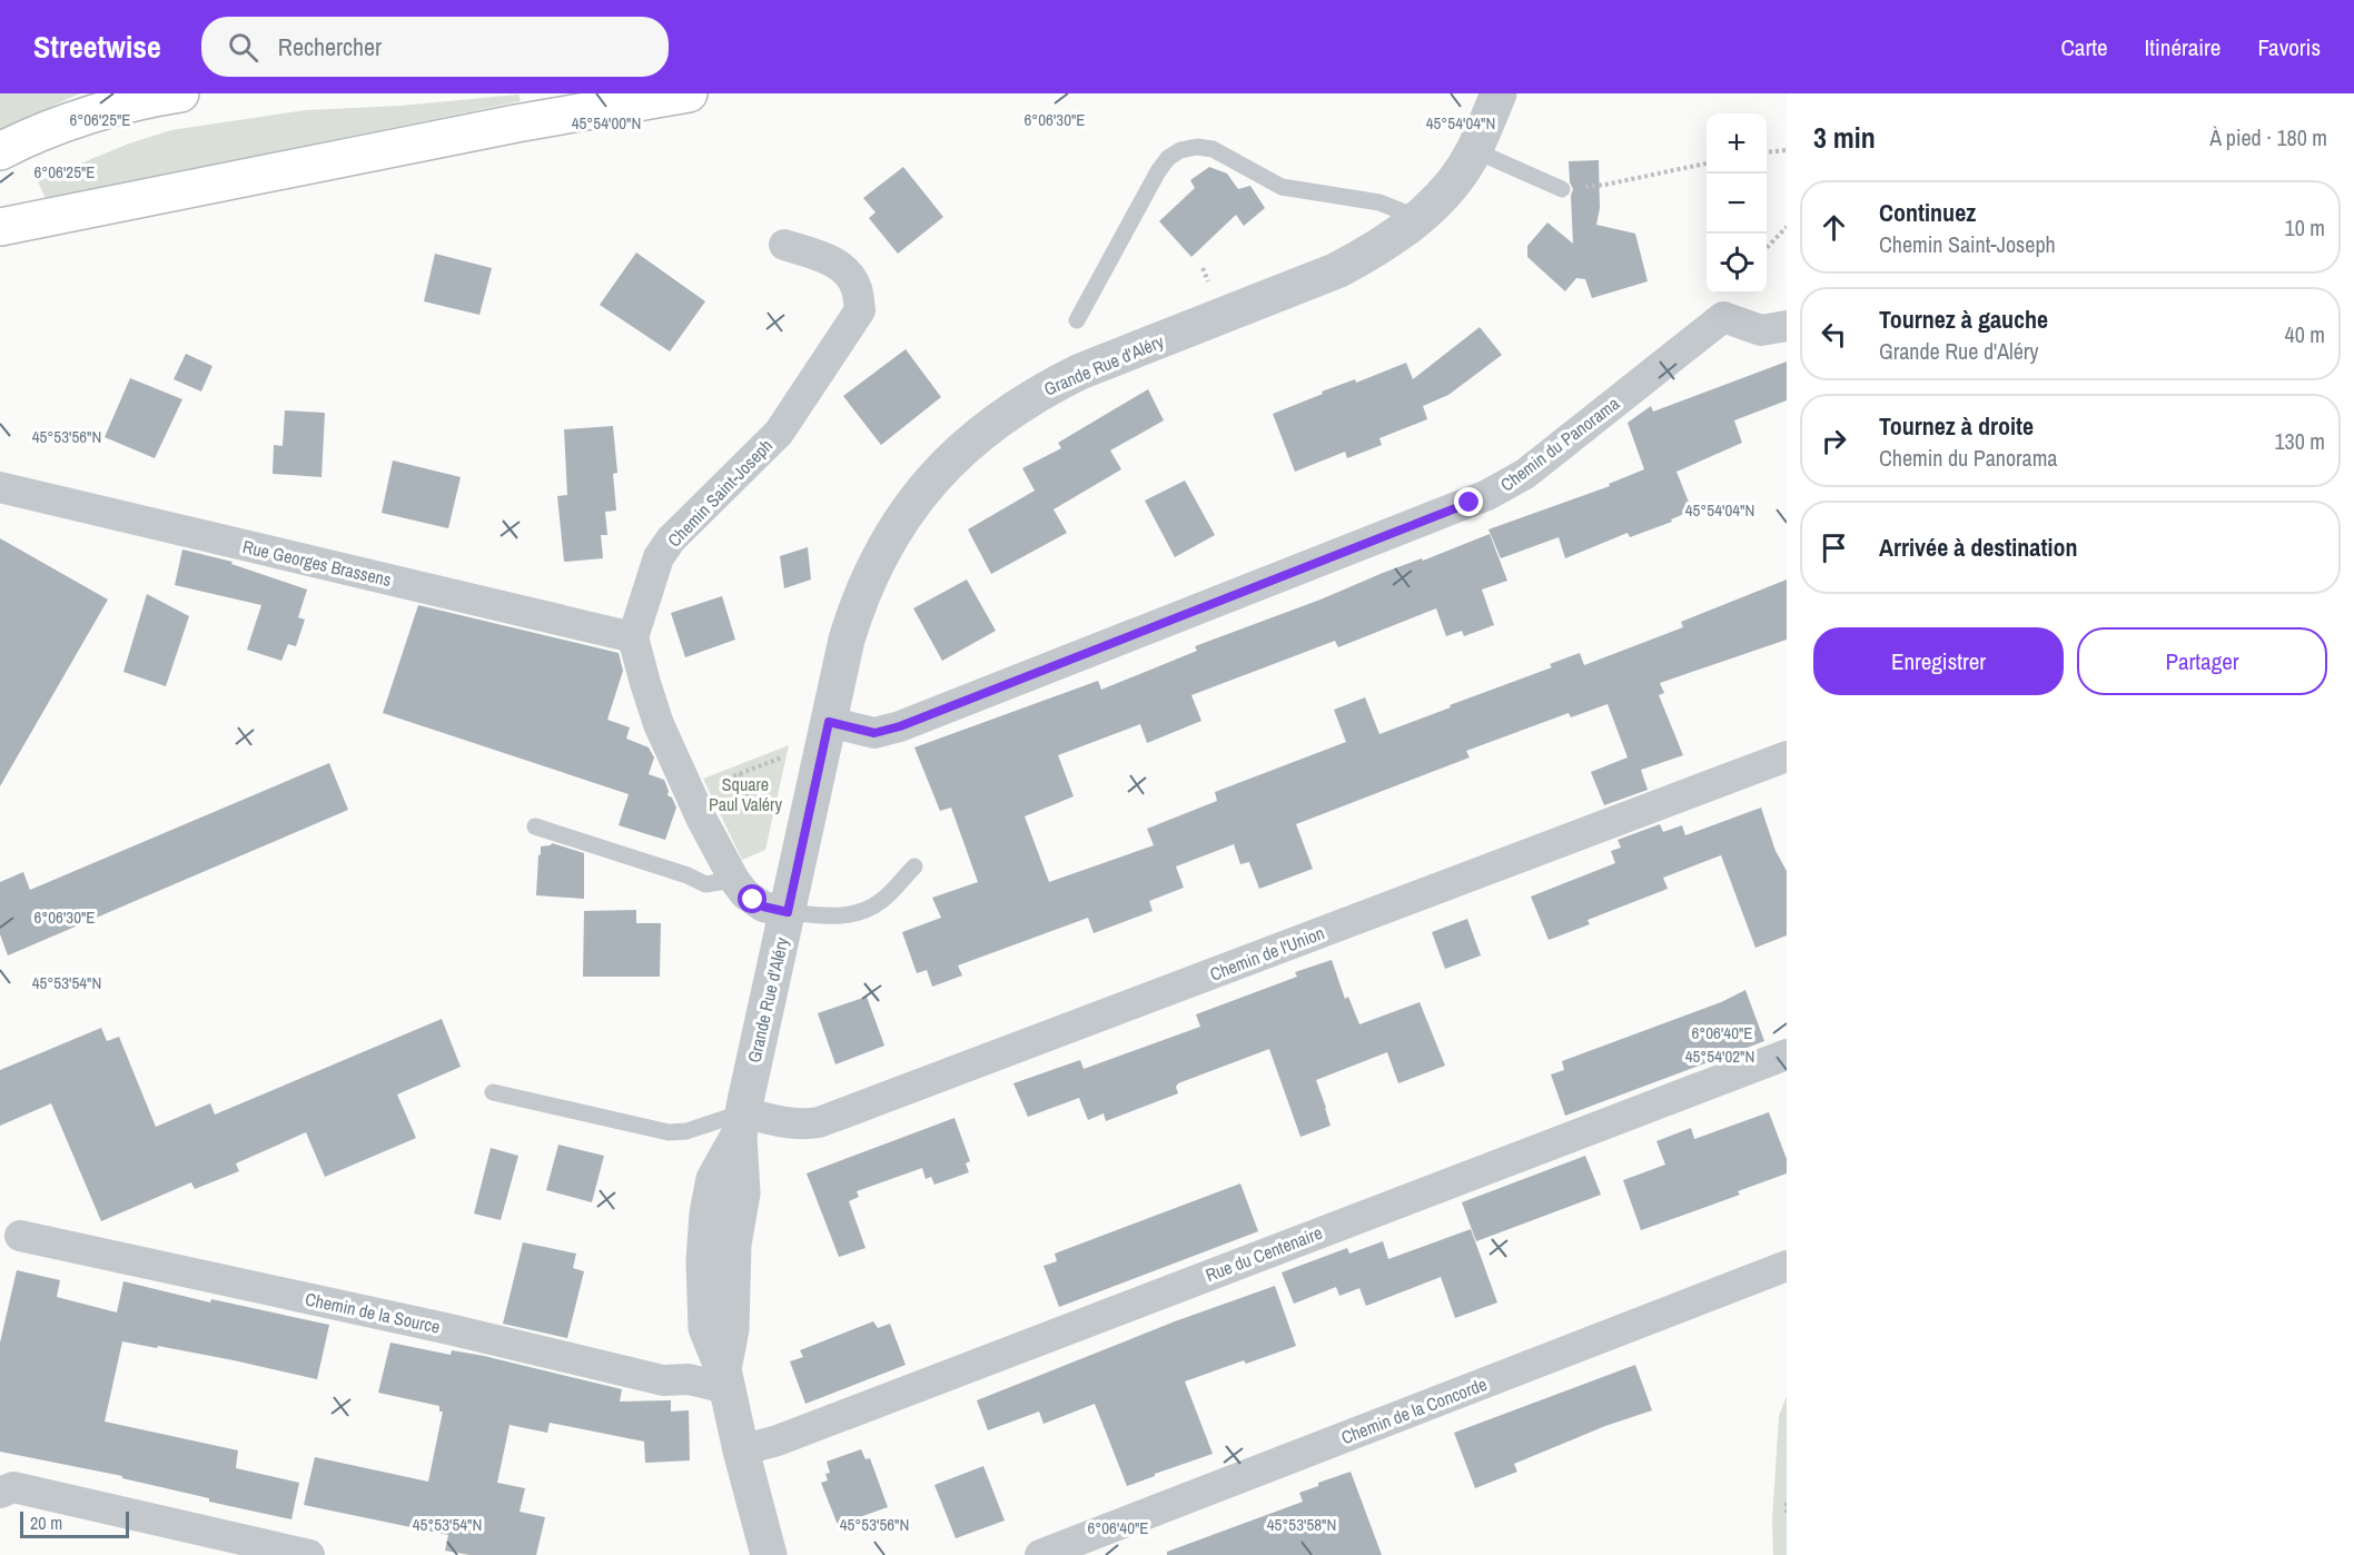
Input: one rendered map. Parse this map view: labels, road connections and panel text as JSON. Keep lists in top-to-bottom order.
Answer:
{
  "streets": {
    "street": [
      "Grande Rue d'Aléry",
      "Chemin du Panorama",
      "Chemin Saint-Joseph",
      "Rue Georges Brassens",
      "Chemin de l'Union",
      "Rue du Centenaire",
      "Chemin de la Source",
      "Chemin de la Concorde"
    ]
  },
  "crossings": [
    ["Grande Rue d'Aléry", "Chemin du Panorama"],
    ["Grande Rue d'Aléry", "Chemin de l'Union"],
    ["Grande Rue d'Aléry", "Rue du Centenaire"],
    ["Grande Rue d'Aléry", "Chemin de la Source"],
    ["Chemin Saint-Joseph", "Rue Georges Brassens"]
  ],
  "parks": ["Square Paul Valéry"],
  "scale_bar": "20 m",
  "page": {
    "header": "Streetwise",
    "search": "Rechercher",
    "nav": ["Carte", "Itinéraire", "Favoris"],
    "heading": ["3 min", "À pied · 180 m"],
    "map_buttons": ["+", "−"],
    "list": [
      ["Continuez", "Chemin Saint-Joseph", "10 m"],
      ["Tournez à gauche", "Grande Rue d'Aléry", "40 m"],
      ["Tournez à droite", "Chemin du Panorama", "130 m"],
      "Arrivée à destination"
    ],
    "buttons": ["Enregistrer", "Partager"],
    "scale": "20 m"
  },
  "coordinates": [
    "6°06'25\"E",
    "6°06'30\"E",
    "45°54'00\"N",
    "45°54'04\"N",
    "45°53'56\"N",
    "45°53'54\"N",
    "6°06'40\"E",
    "45°54'02\"N",
    "45°53'58\"N"
  ]
}
